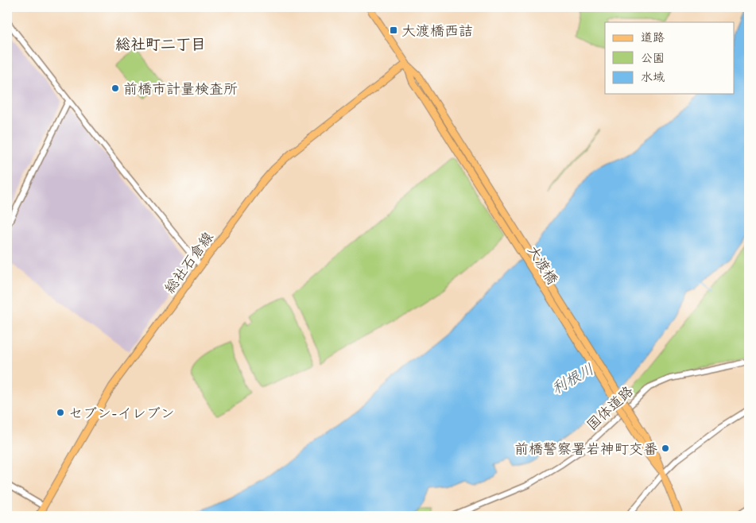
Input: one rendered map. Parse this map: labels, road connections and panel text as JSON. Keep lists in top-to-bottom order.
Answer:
{
  "streets": {
    "main road": ["総社石倉線", "大渡橋"],
    "street": ["国体道路"]
  },
  "crossings": [
    ["総社石倉線", "大渡橋"]
  ],
  "districts": ["総社町二丁目"],
  "water": ["利根川"],
  "places": {
    "transit": ["大渡橋西詰"],
    "other": ["前橋市計量検査所", "セブン-イレブン", "前橋警察署岩神町交番"]
  },
  "legend": ["道路", "公園", "水域"]
}
